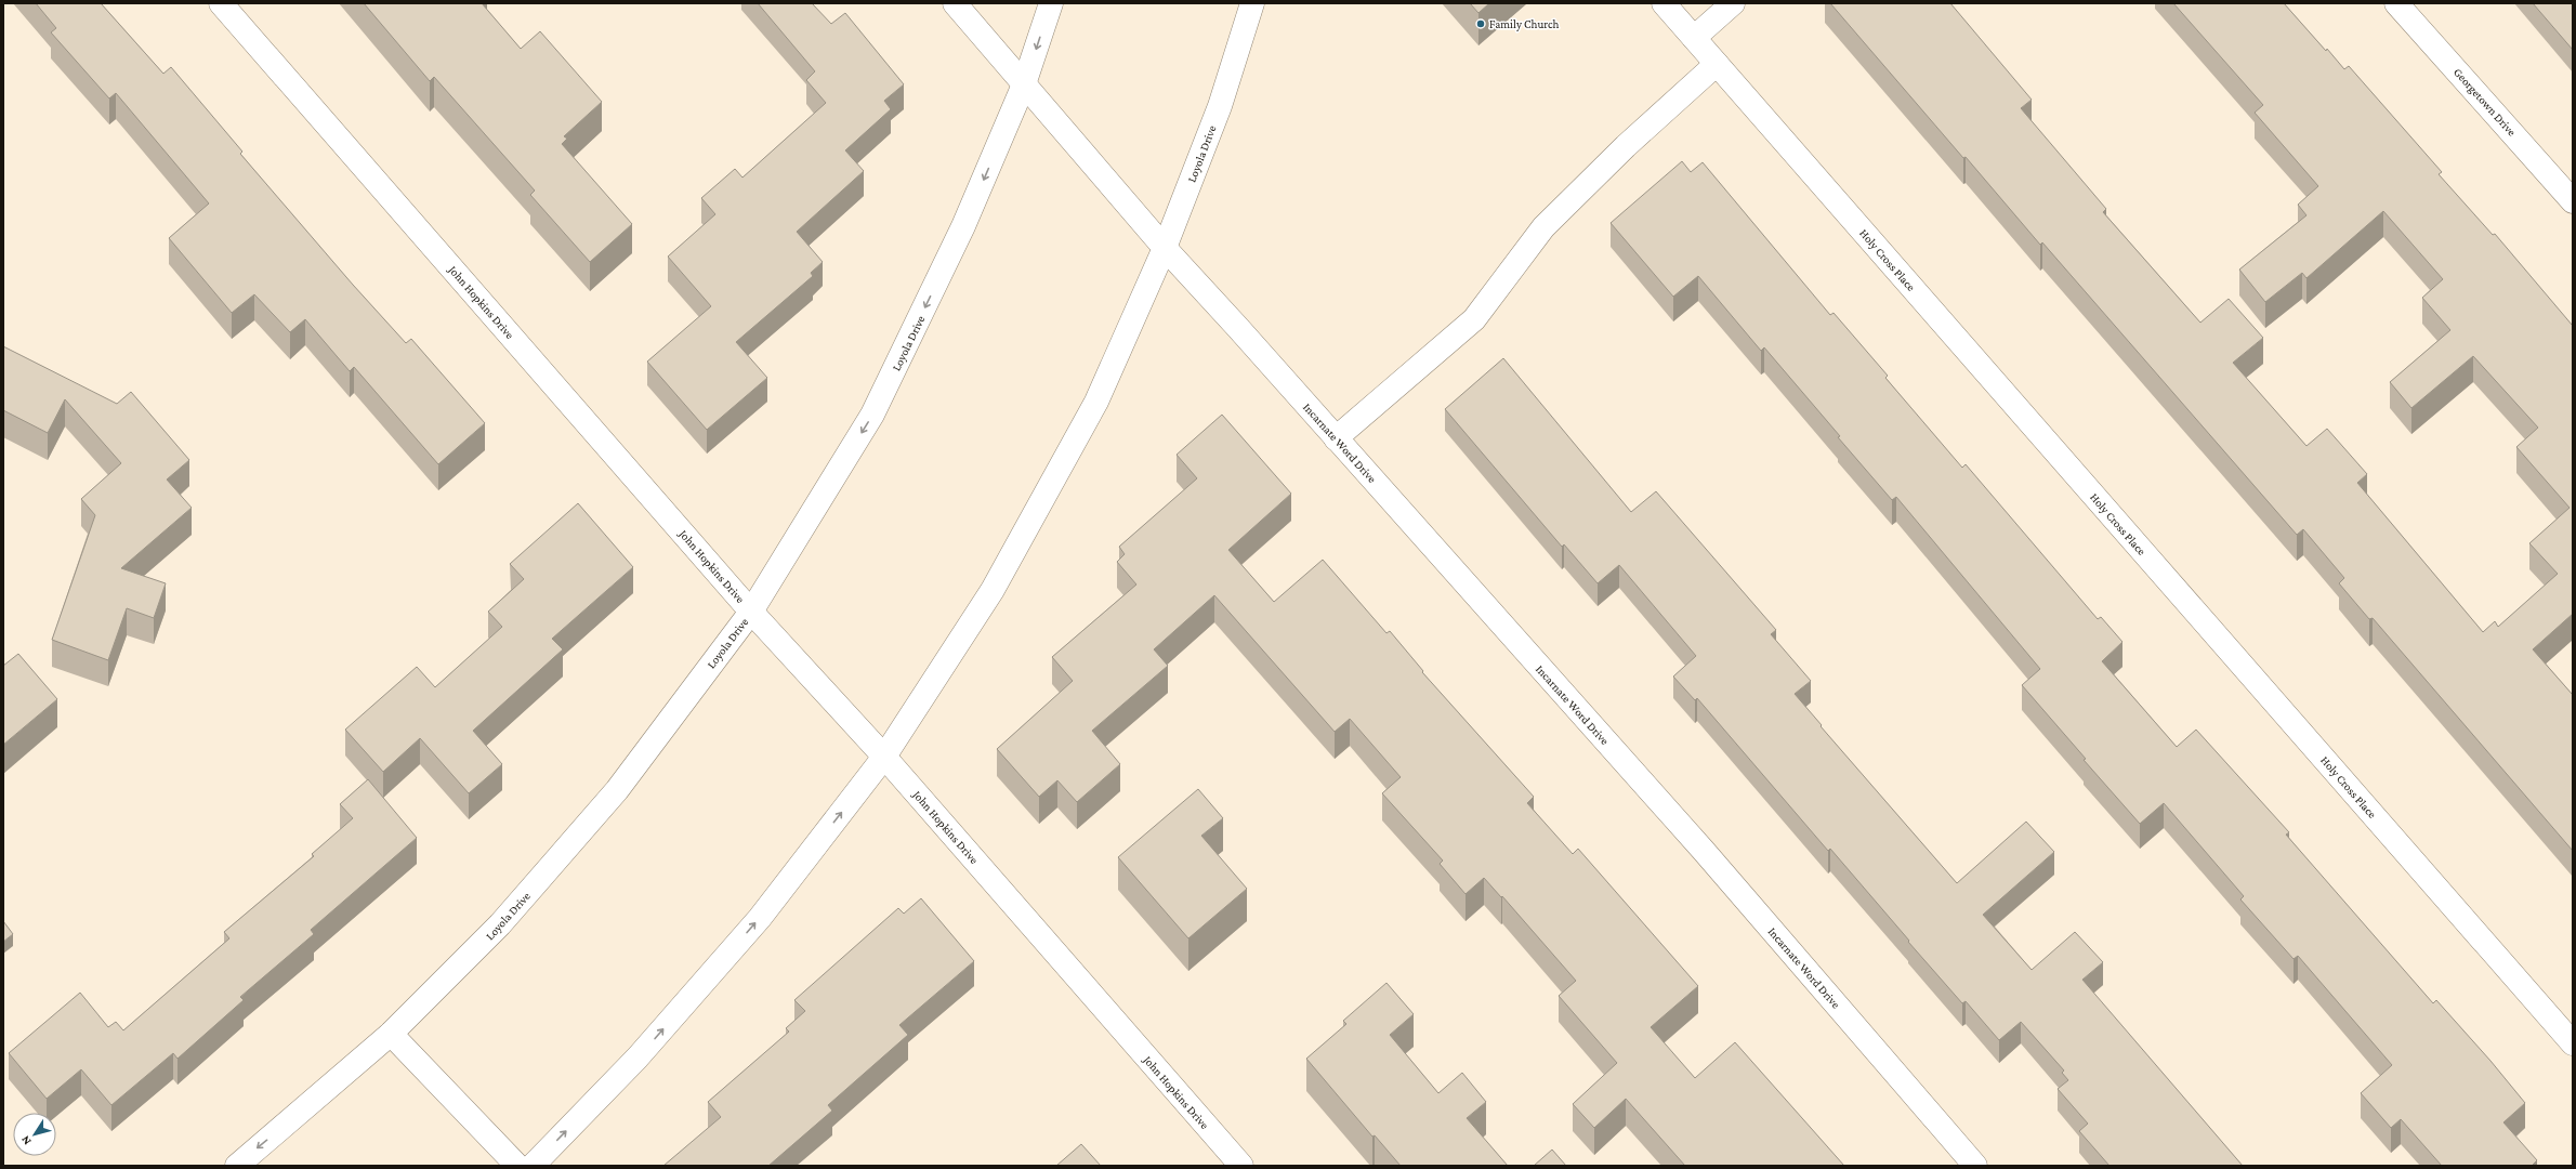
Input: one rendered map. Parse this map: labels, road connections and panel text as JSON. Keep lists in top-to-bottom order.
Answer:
{
  "streets": {
    "street": [
      "Georgetown Drive",
      "Loyola Drive",
      "Holy Cross Place",
      "John Hopkins Drive",
      "Incarnate Word Drive"
    ]
  },
  "crossings": [
    ["Loyola Drive", "John Hopkins Drive"],
    ["Loyola Drive", "Incarnate Word Drive"]
  ],
  "places": ["Family Church"],
  "north": "bottom left"
}
